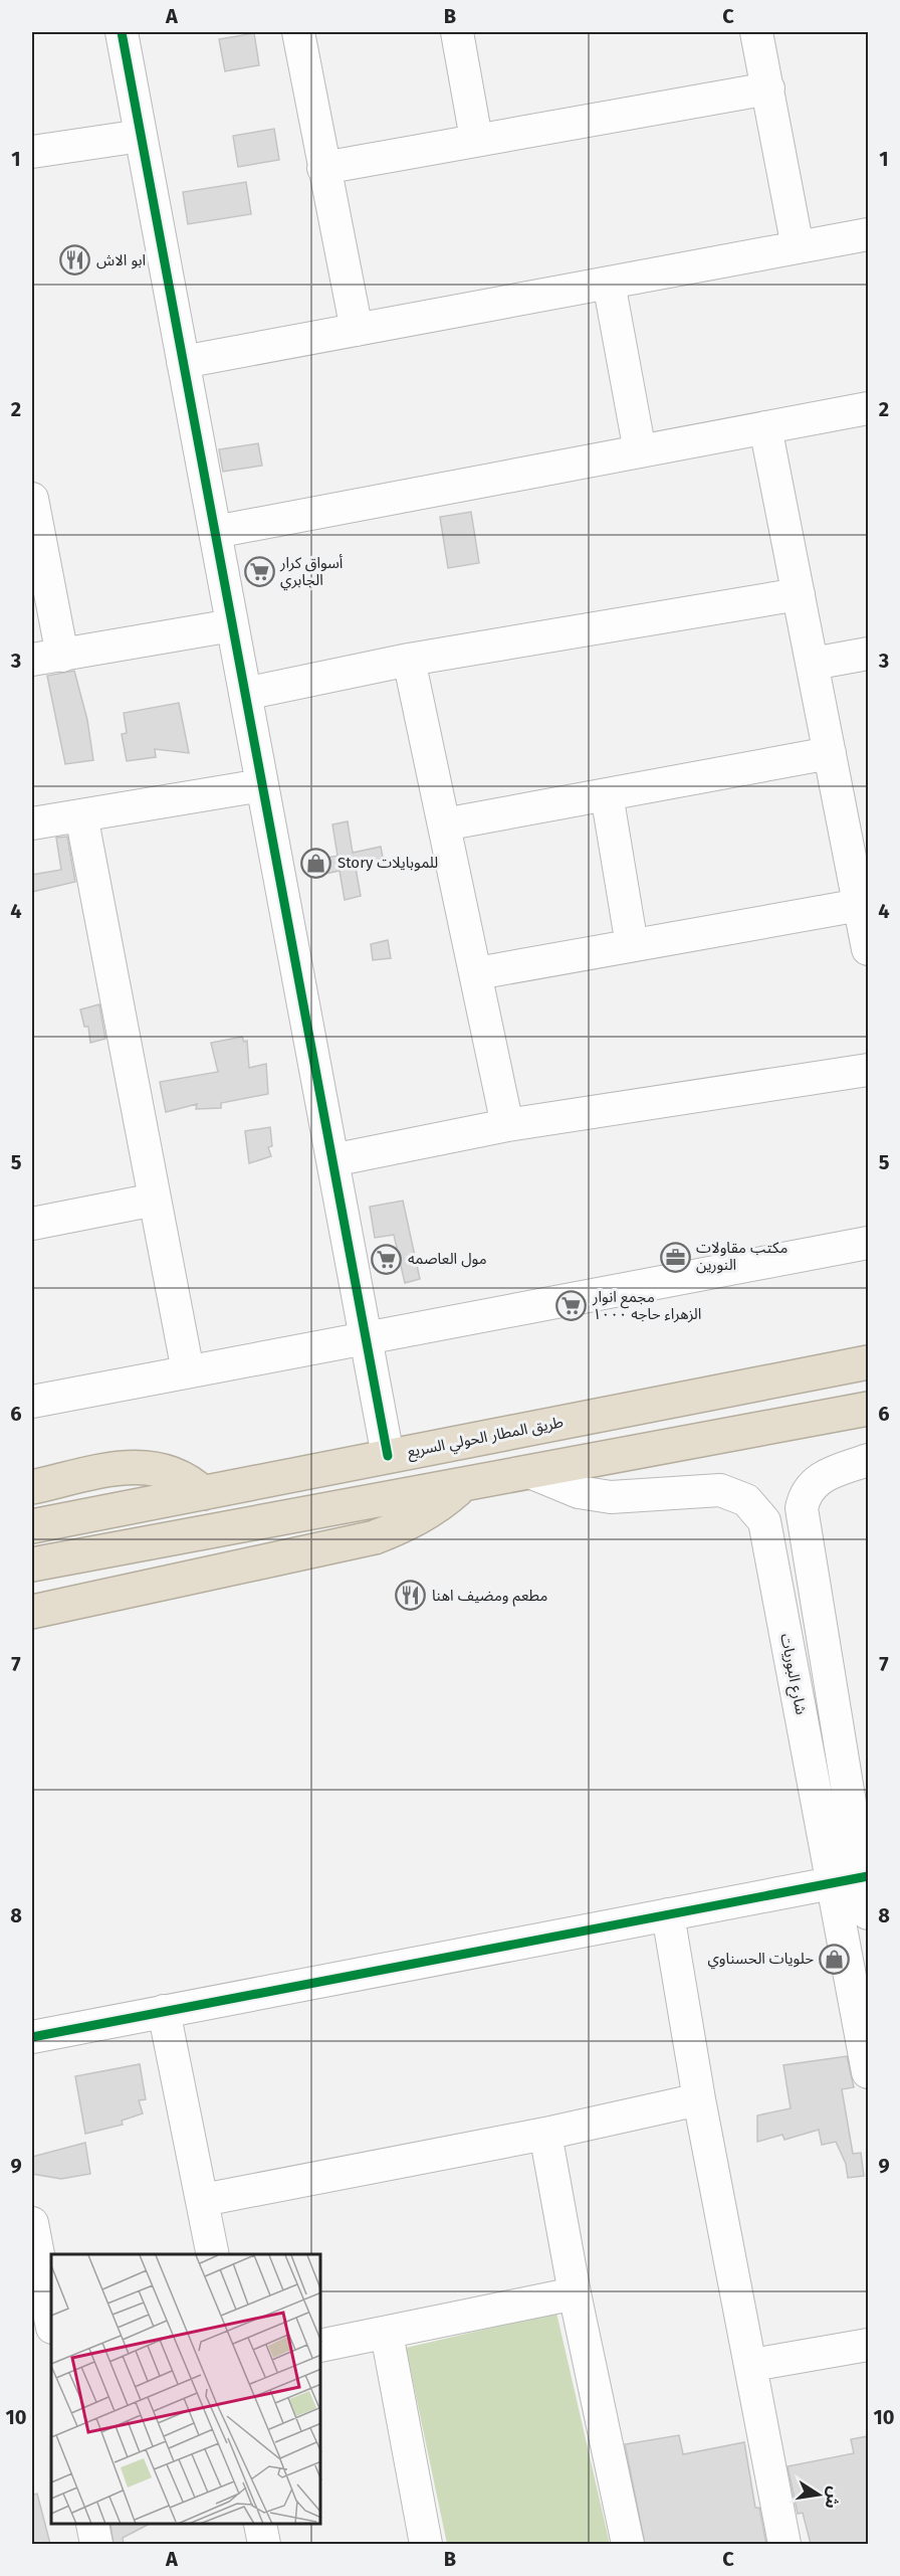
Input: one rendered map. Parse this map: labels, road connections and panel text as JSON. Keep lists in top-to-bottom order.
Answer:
{
  "streets": {
    "highway": ["طريق المطار الحولي السريع"],
    "street": ["شارع البوريات"]
  },
  "places": {
    "restaurant": ["ابو الاش", "مطعم ومضيف اهنا"],
    "supermarket": ["أسواق كرار الجابري", "مول العاصمه", "مجمع انوار الزهراء حاجه ١٠٠٠"],
    "shop": ["Story للموبايلات", "حلويات الحسناوي"],
    "office": ["مكتب مقاولات النورين"]
  },
  "north": "right",
  "grid": {
    "columns": ["A", "B", "C"],
    "rows": [
      "1",
      "2",
      "3",
      "4",
      "5",
      "6",
      "7",
      "8",
      "9",
      "10"
    ]
  }
}
